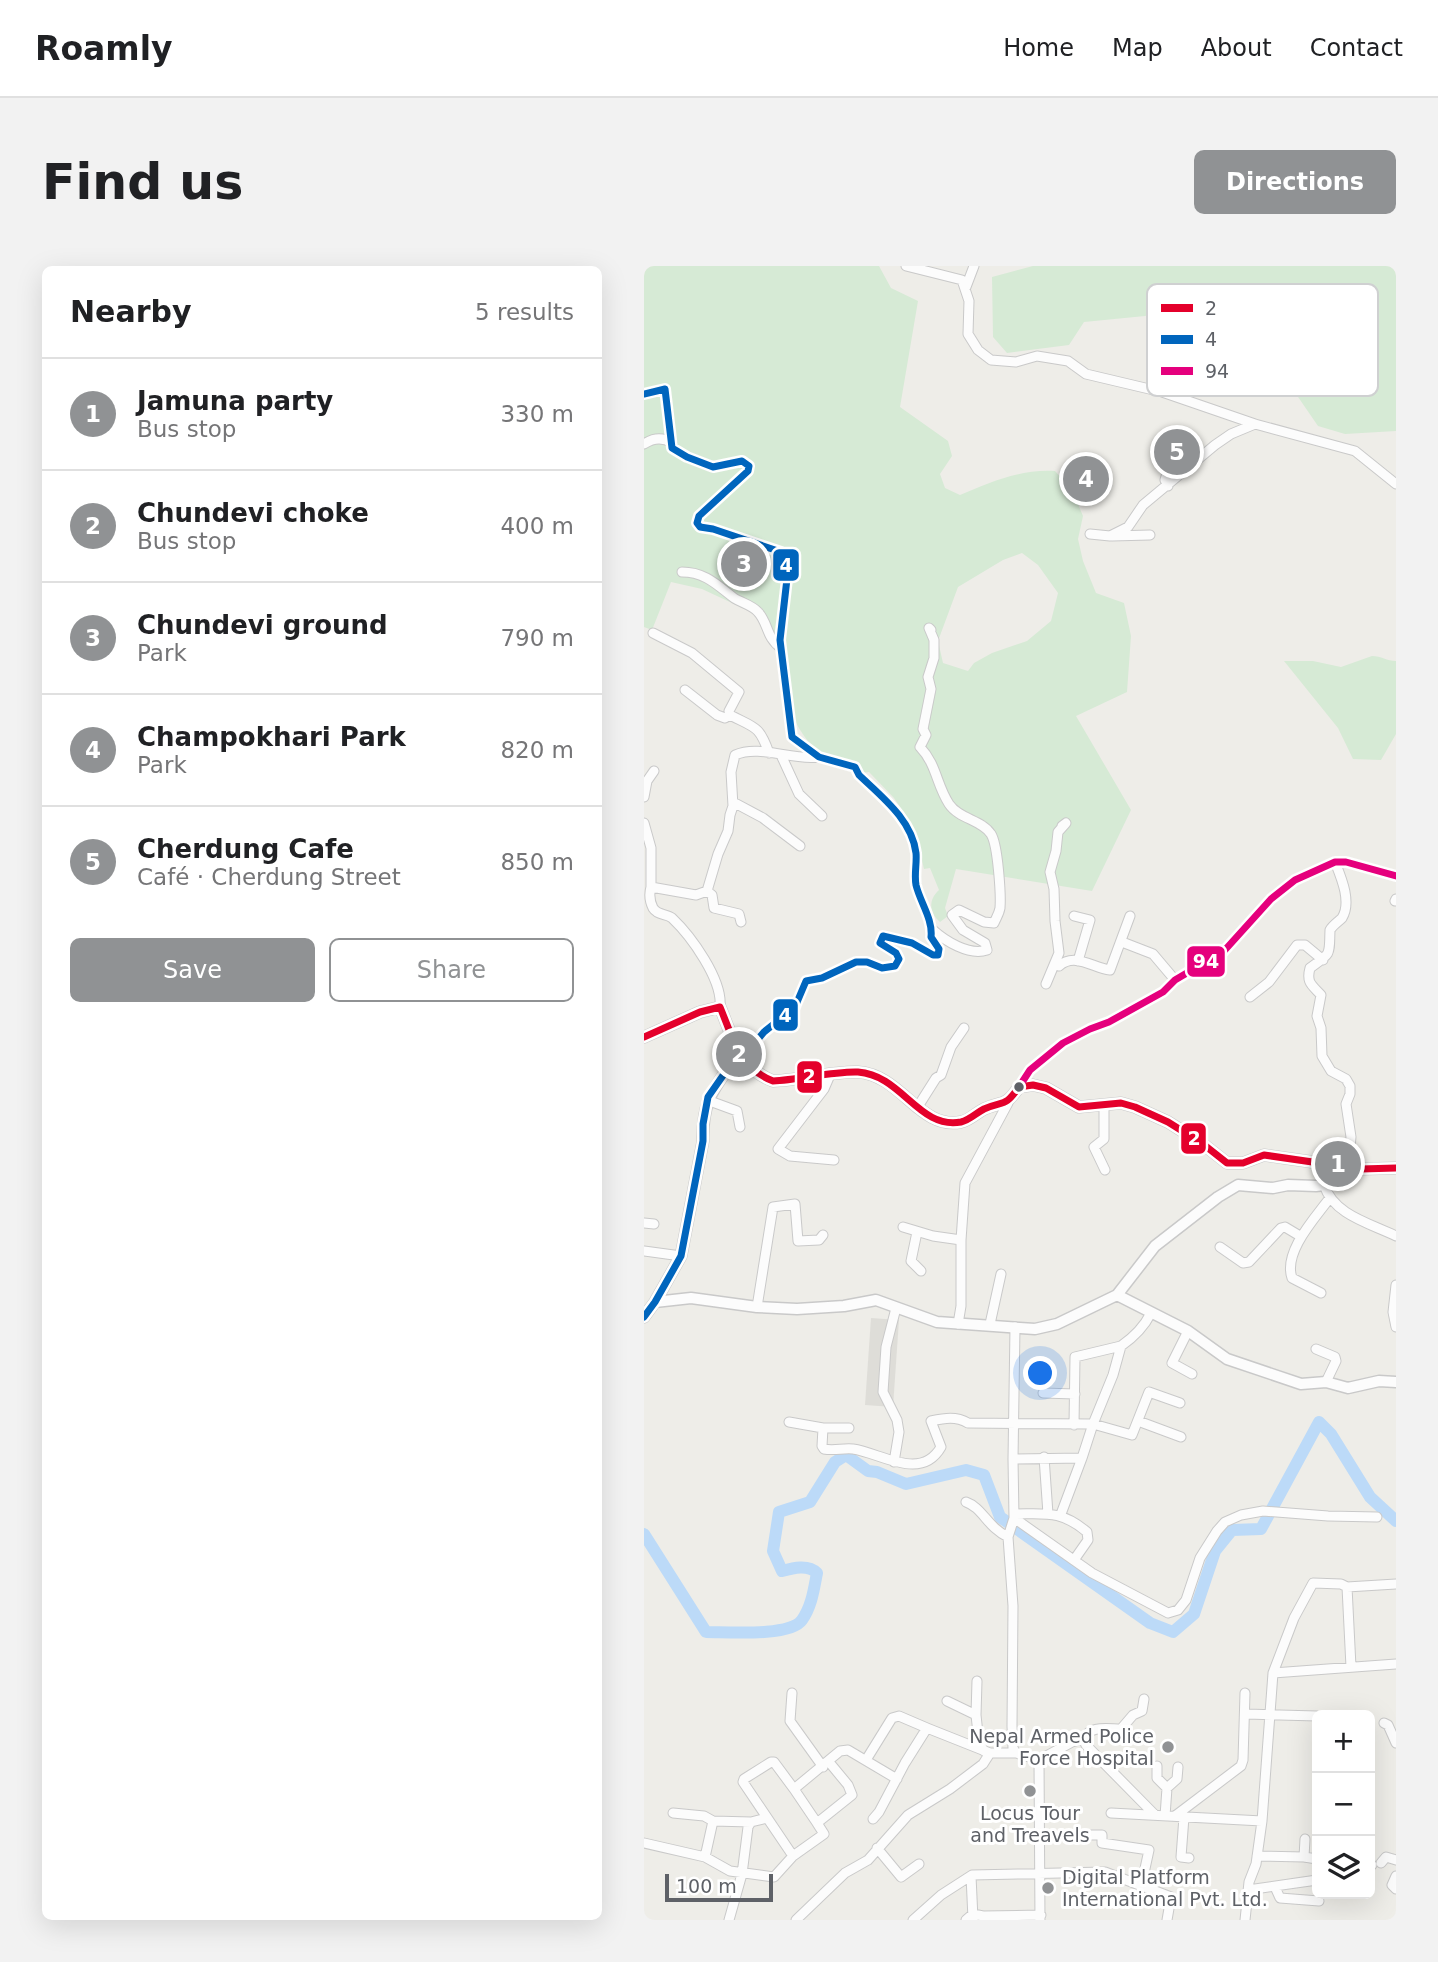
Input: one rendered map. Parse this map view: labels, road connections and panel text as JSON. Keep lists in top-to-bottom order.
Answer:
{
  "places": ["Nepal Armed Police Force Hospital", "Locus Tour and Treavels", "Digital Platform International Pvt. Ltd."],
  "lines": ["transit line 4", "transit line 94", "transit line 2"],
  "legend": ["2", "4", "94"],
  "scale_bar": "100 m",
  "page": {
    "header": "Roamly",
    "nav": [
      "Home",
      "Map",
      "About",
      "Contact"
    ],
    "buttons": [
      "Directions",
      ["Save", "Share"]
    ],
    "title": "Find us",
    "heading": ["Nearby", "5 results"],
    "list": [
      {
        "mark": "1",
        "name": "Jamuna party",
        "note": "Bus stop",
        "value": "330 m"
      },
      {
        "mark": "2",
        "name": "Chundevi choke",
        "note": "Bus stop",
        "value": "400 m"
      },
      {
        "mark": "3",
        "name": "Chundevi ground",
        "note": "Park",
        "value": "790 m"
      },
      {
        "mark": "4",
        "name": "Champokhari Park",
        "note": "Park",
        "value": "820 m"
      },
      {
        "mark": "5",
        "name": "Cherdung Cafe",
        "note": "Café · Cherdung Street",
        "value": "850 m"
      }
    ],
    "pins": [
      "5",
      "4",
      "3",
      "2",
      "1"
    ],
    "map_buttons": ["+", "−"],
    "scale": "100 m"
  }
}
